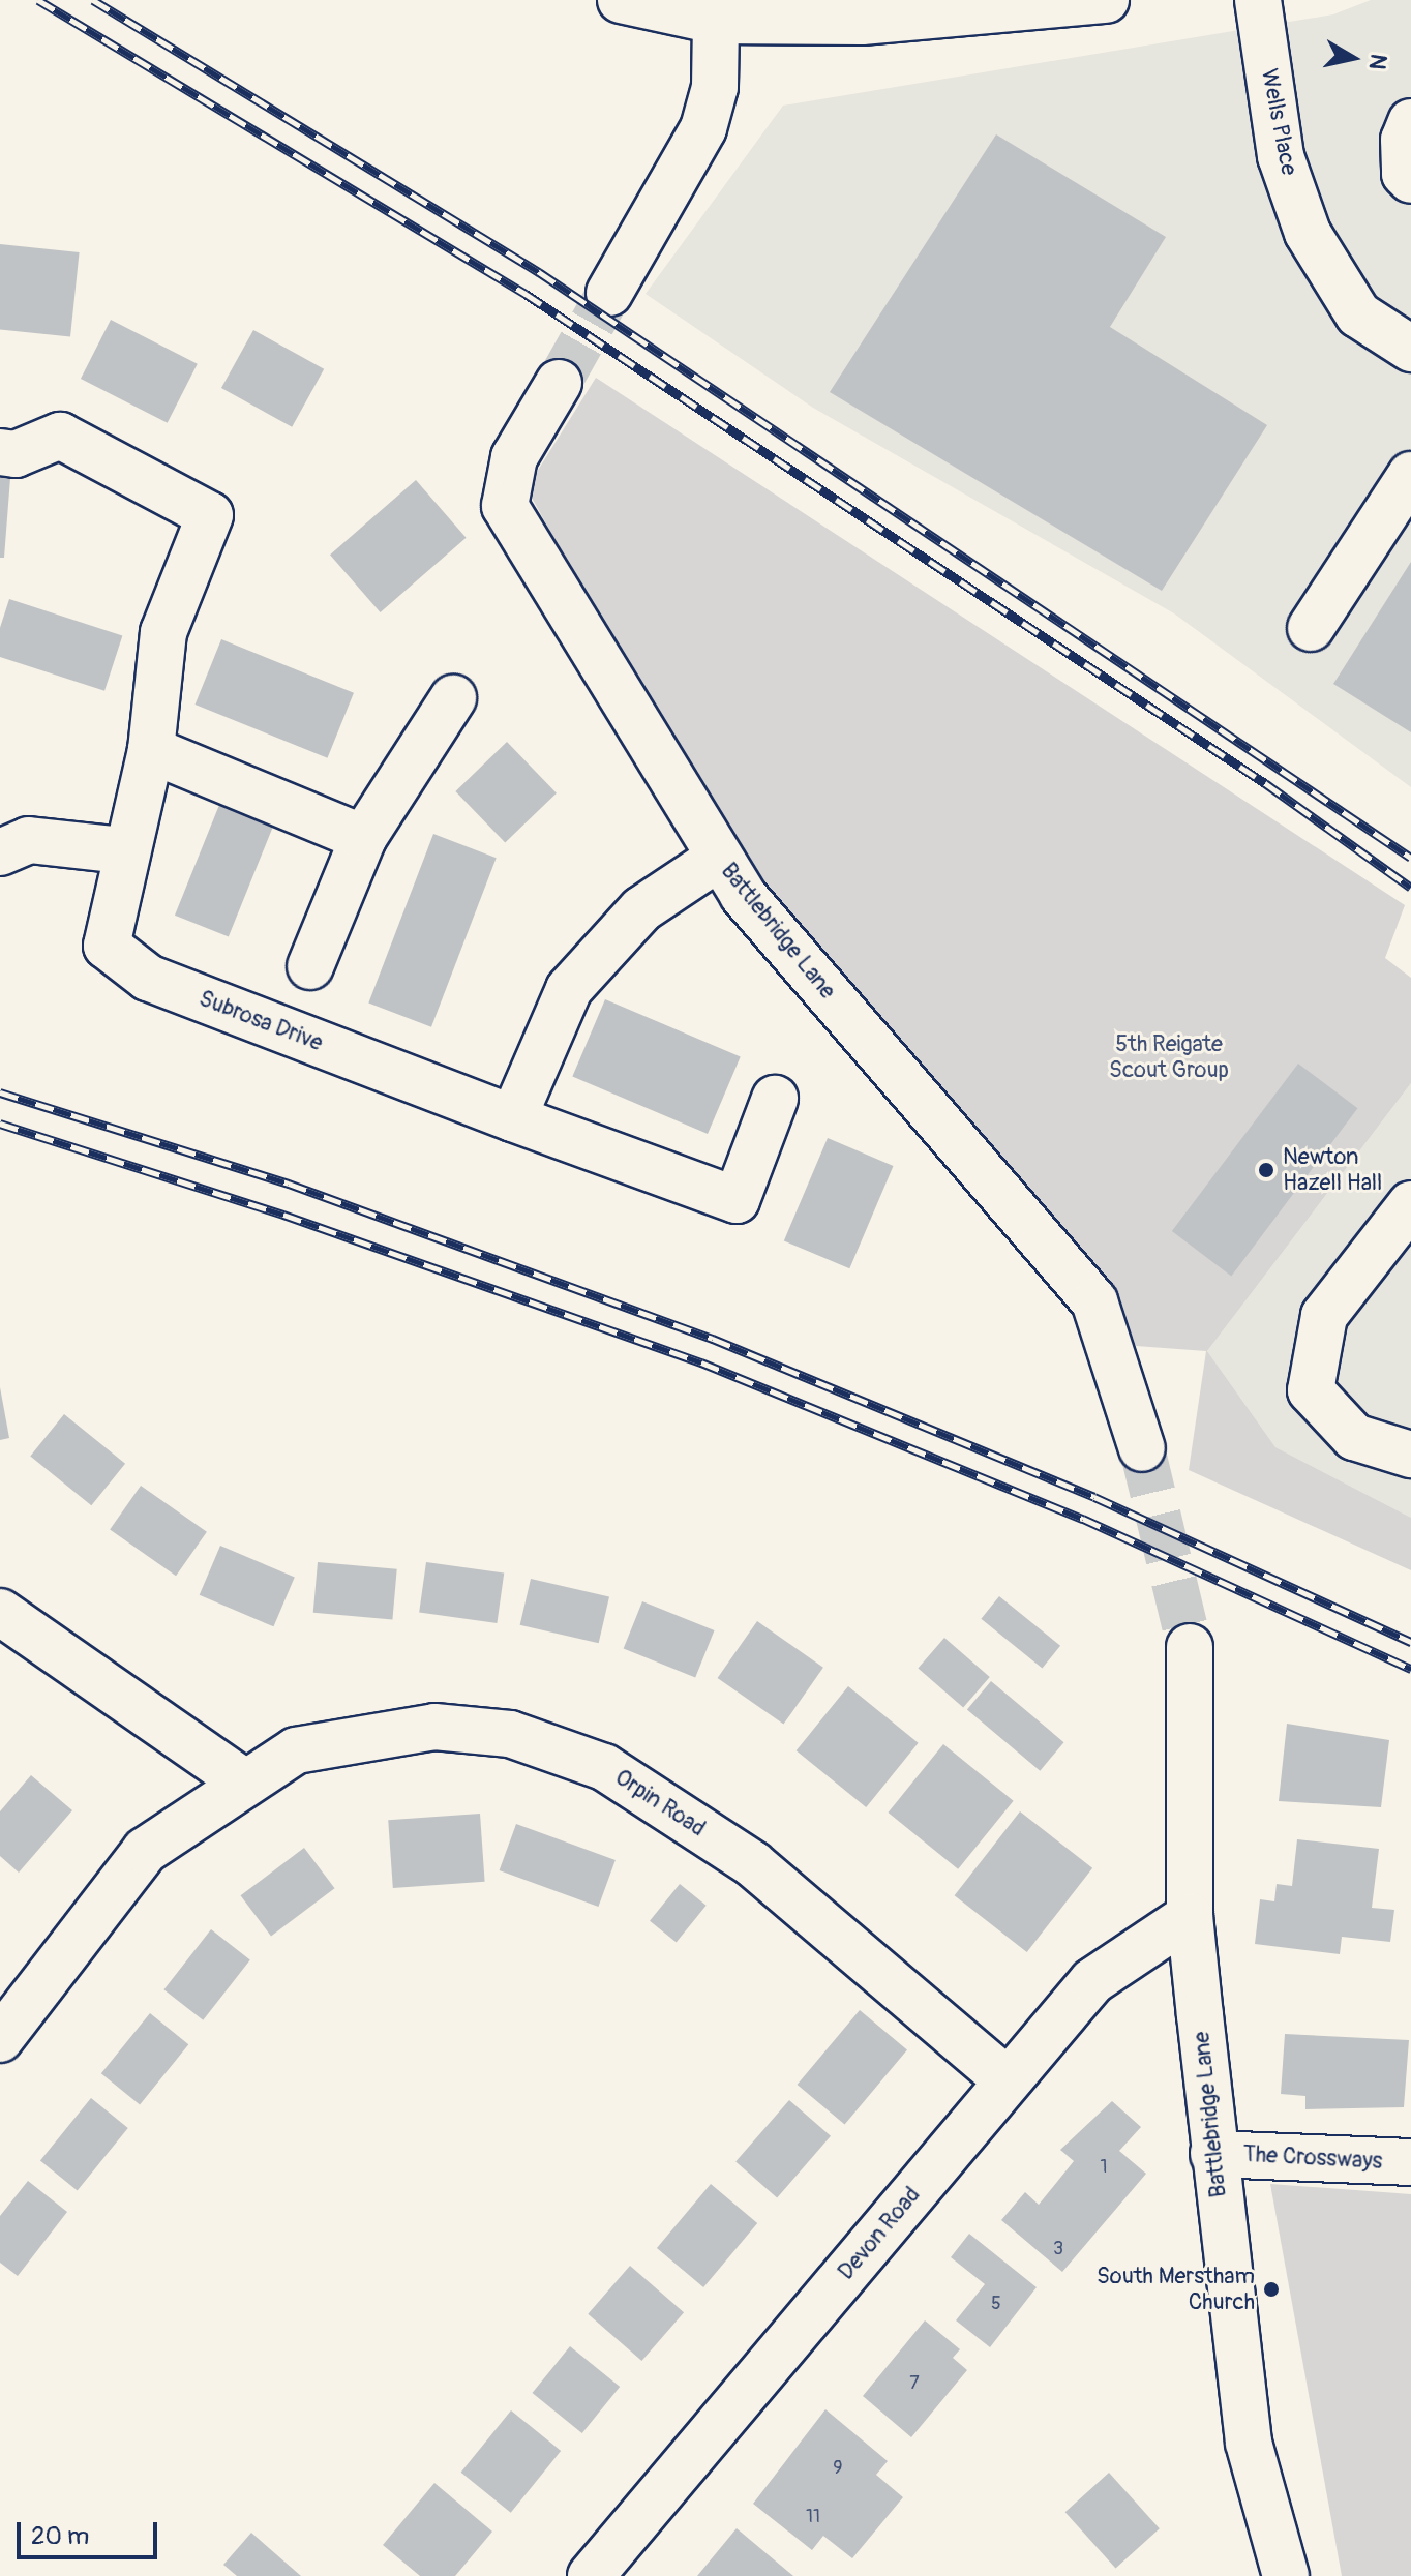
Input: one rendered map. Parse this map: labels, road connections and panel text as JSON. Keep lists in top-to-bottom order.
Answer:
{
  "streets": {
    "street": [
      "Wells Place",
      "Battlebridge Lane",
      "Subrosa Drive",
      "Orpin Road",
      "The Crossways",
      "Devon Road"
    ]
  },
  "crossings": [
    ["Battlebridge Lane", "The Crossways"],
    ["Battlebridge Lane", "Devon Road"],
    ["Orpin Road", "Devon Road"]
  ],
  "parks": ["5th Reigate Scout Group"],
  "places": ["Newton Hazell Hall", "South Merstham Church"],
  "house_numbers": [
    "1",
    "3",
    "5",
    "7",
    "9",
    "11"
  ],
  "scale_bar": "20 m",
  "north": "right"
}
